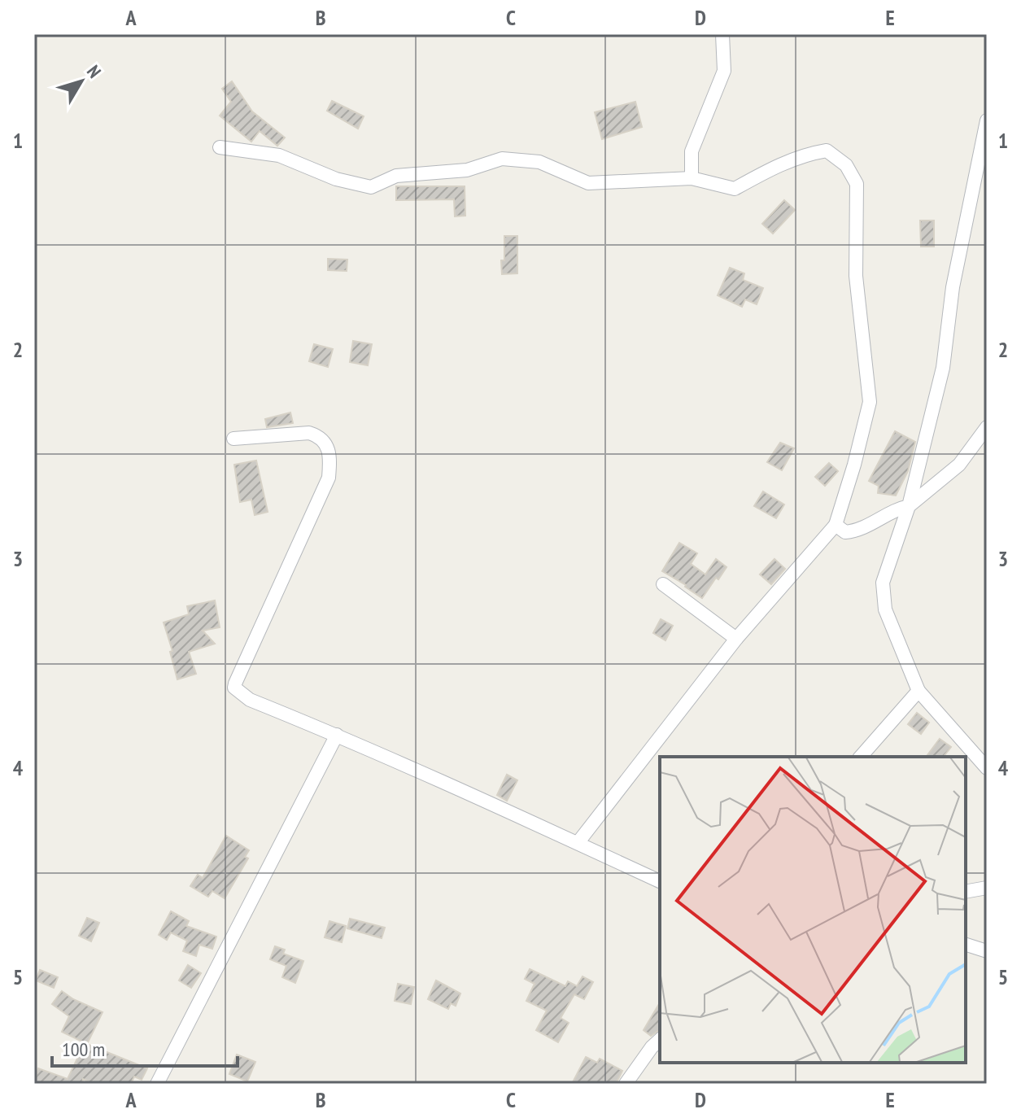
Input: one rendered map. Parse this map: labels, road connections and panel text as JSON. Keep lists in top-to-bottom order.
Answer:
{
  "scale_bar": "100 m",
  "north": "top right",
  "grid": {
    "columns": [
      "A",
      "B",
      "C",
      "D",
      "E"
    ],
    "rows": [
      "1",
      "2",
      "3",
      "4",
      "5"
    ]
  }
}
